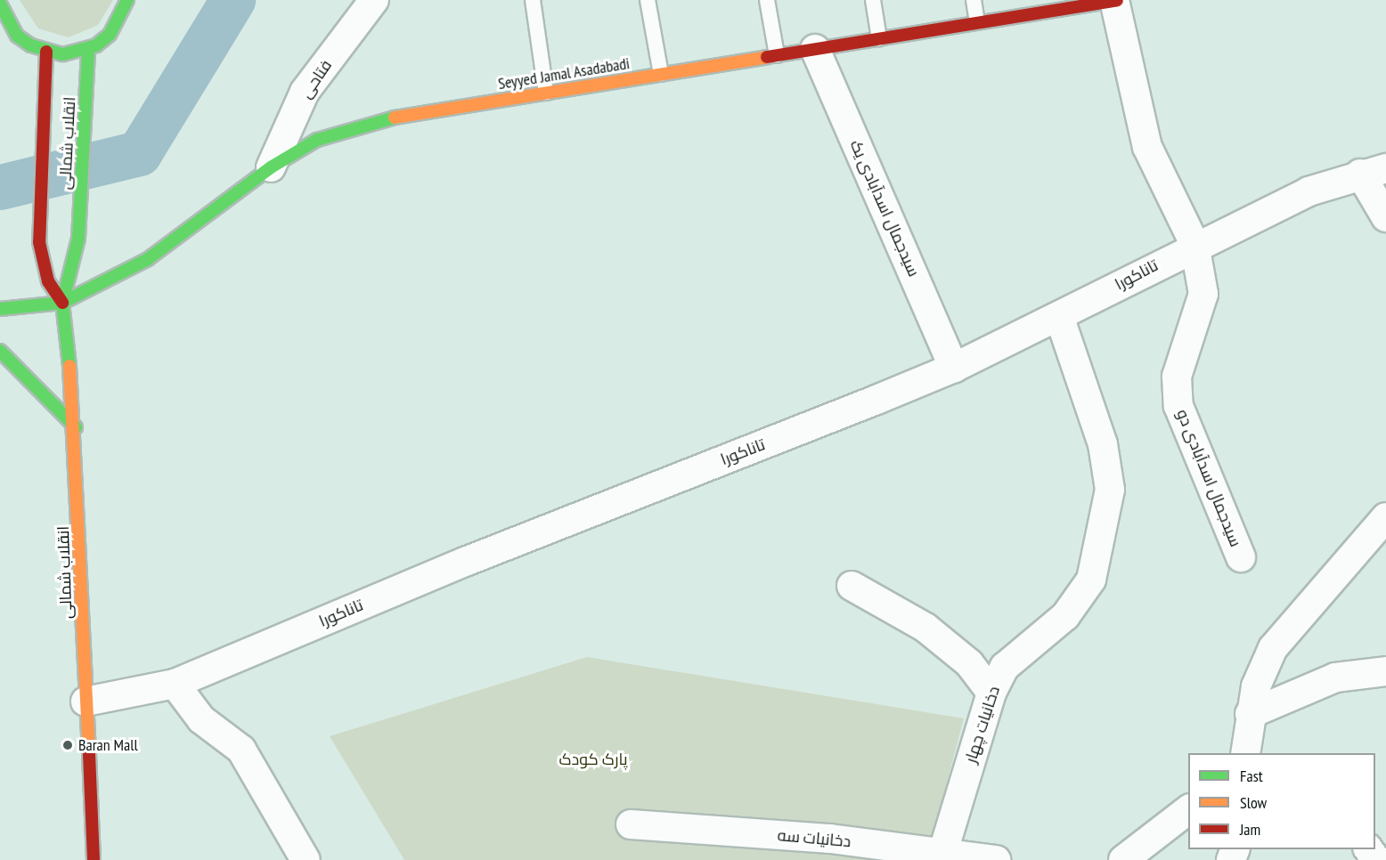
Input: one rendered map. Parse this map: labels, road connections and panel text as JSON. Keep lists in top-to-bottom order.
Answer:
{
  "streets": {
    "main road": ["Seyyed Jamal Asadabadi", "انقلاب شمالی"],
    "street": [
      "فتاحی",
      "سیدجمال اسدآبادی یک",
      "تاناکورا",
      "سیدجمال اسدآبادی دو",
      "دخانیات چهار",
      "دخانیات سه"
    ]
  },
  "crossings": [
    ["Seyyed Jamal Asadabadi", "فتاحی"],
    ["Seyyed Jamal Asadabadi", "انقلاب شمالی"],
    ["Seyyed Jamal Asadabadi", "سیدجمال اسدآبادی یک"],
    ["Seyyed Jamal Asadabadi", "سیدجمال اسدآبادی دو"],
    ["انقلاب شمالی", "تاناکورا"],
    ["سیدجمال اسدآبادی یک", "تاناکورا"],
    ["تاناکورا", "سیدجمال اسدآبادی دو"],
    ["تاناکورا", "دخانیات چهار"],
    ["دخانیات چهار", "دخانیات سه"]
  ],
  "parks": ["پارک کودک"],
  "places": ["Baran Mall"],
  "legend": ["Fast", "Slow", "Jam"]
}
